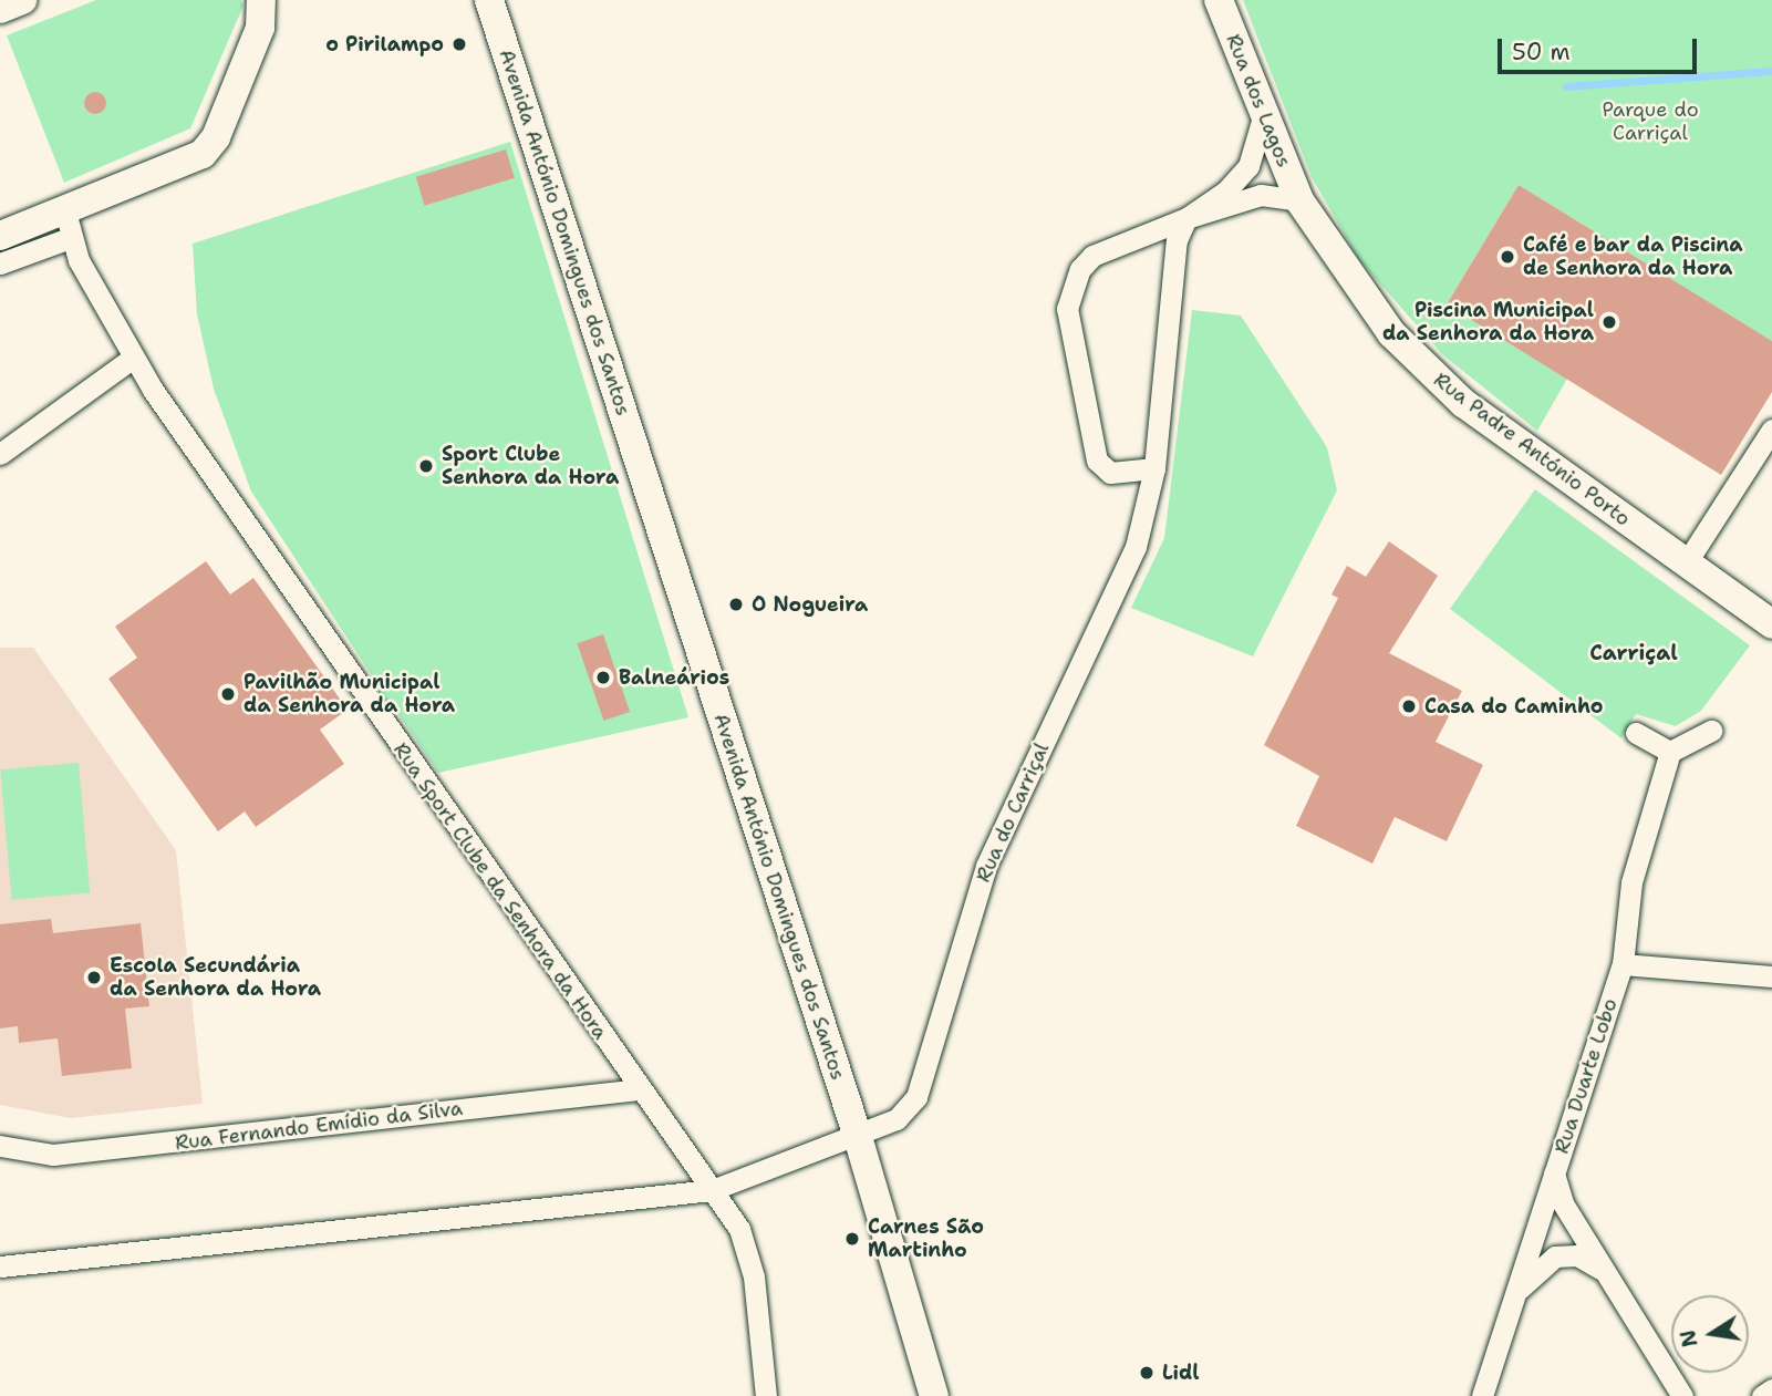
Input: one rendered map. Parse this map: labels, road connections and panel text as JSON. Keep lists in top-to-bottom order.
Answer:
{
  "streets": {
    "street": [
      "Rua dos Lagos",
      "Avenida António Domingues dos Santos",
      "Rua Padre António Porto",
      "Rua do Carriçal",
      "Rua Sport Clube da Senhora da Hora",
      "Rua Duarte Lobo",
      "Rua Fernando Emídio da Silva"
    ]
  },
  "crossings": [
    ["Rua dos Lagos", "Rua Padre António Porto"],
    ["Avenida António Domingues dos Santos", "Rua do Carriçal"],
    ["Rua do Carriçal", "Rua Sport Clube da Senhora da Hora"],
    ["Rua Sport Clube da Senhora da Hora", "Rua Fernando Emídio da Silva"]
  ],
  "districts": ["Carriçal"],
  "parks": ["Parque do Carriçal"],
  "places": [
    "o Pirilampo",
    "Café e bar da Piscina de Senhora da Hora",
    "Piscina Municipal da Senhora da Hora",
    "Sport Clube Senhora da Hora",
    "O Nogueira",
    "Balneários",
    "Pavilhão Municipal da Senhora da Hora",
    "Casa do Caminho",
    "Escola Secundária da Senhora da Hora",
    "Carnes São Martinho",
    "Lidl"
  ],
  "scale_bar": "50 m",
  "north": "left"
}
